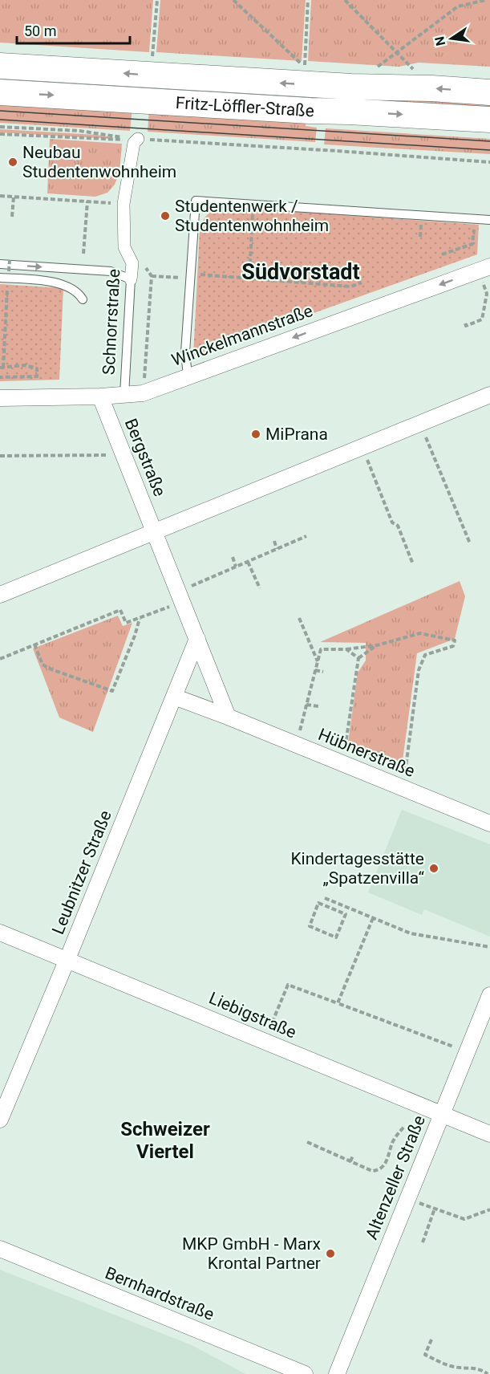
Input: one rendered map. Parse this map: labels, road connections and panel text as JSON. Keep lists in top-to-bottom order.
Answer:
{
  "streets": {
    "main road": ["Fritz-Löffler-Straße"],
    "street": [
      "Schnorrstraße",
      "Winckelmannstraße",
      "Bergstraße",
      "Hübnerstraße",
      "Leubnitzer Straße",
      "Liebigstraße",
      "Altenzeller Straße",
      "Bernhardstraße"
    ]
  },
  "crossings": [
    ["Schnorrstraße", "Winckelmannstraße"],
    ["Winckelmannstraße", "Bergstraße"],
    ["Hübnerstraße", "Leubnitzer Straße"],
    ["Leubnitzer Straße", "Liebigstraße"],
    ["Liebigstraße", "Altenzeller Straße"]
  ],
  "districts": ["Südvorstadt", "Schweizer Viertel"],
  "places": [
    "Neubau Studentenwohnheim",
    "Studentenwerk / Studentenwohnheim",
    "MiPrana",
    "Kindertagesstätte „Spatzenvilla“",
    "MKP GmbH - Marx Krontal Partner"
  ],
  "scale_bar": "50 m",
  "north": "left"
}
